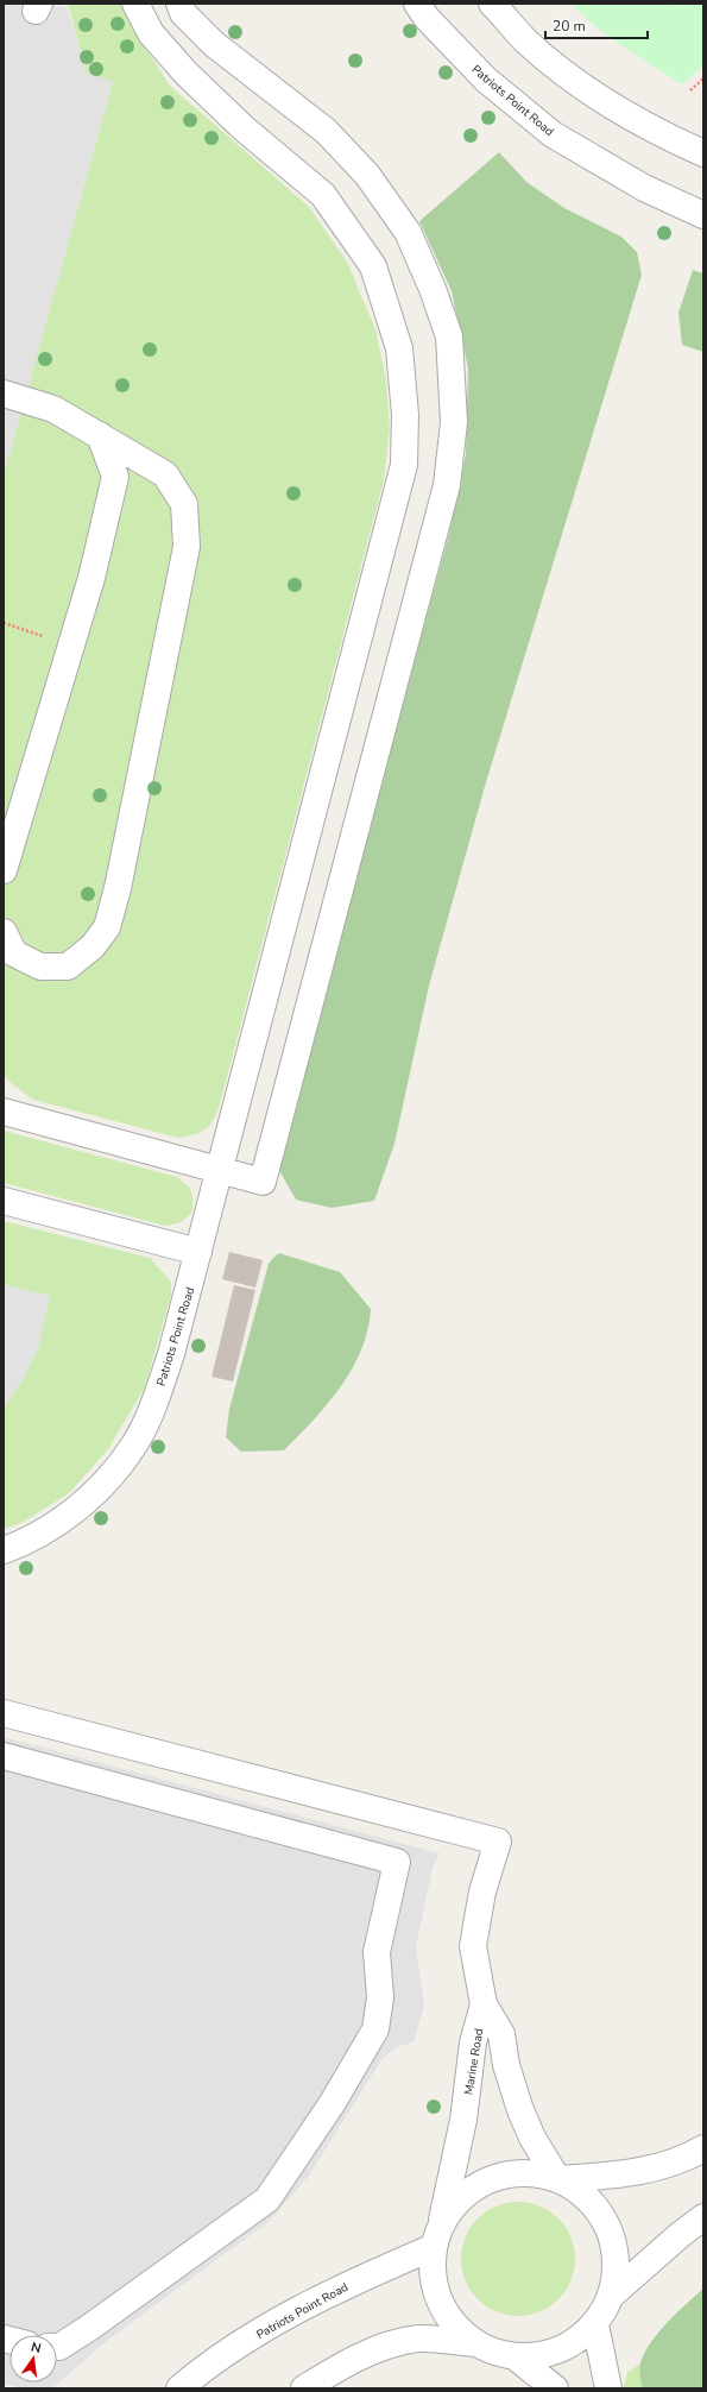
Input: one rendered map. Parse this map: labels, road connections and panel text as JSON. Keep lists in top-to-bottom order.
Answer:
{
  "streets": {
    "street": ["Patriots Point Road", "Marine Road"]
  },
  "scale_bar": "20 m",
  "north": "top"
}
